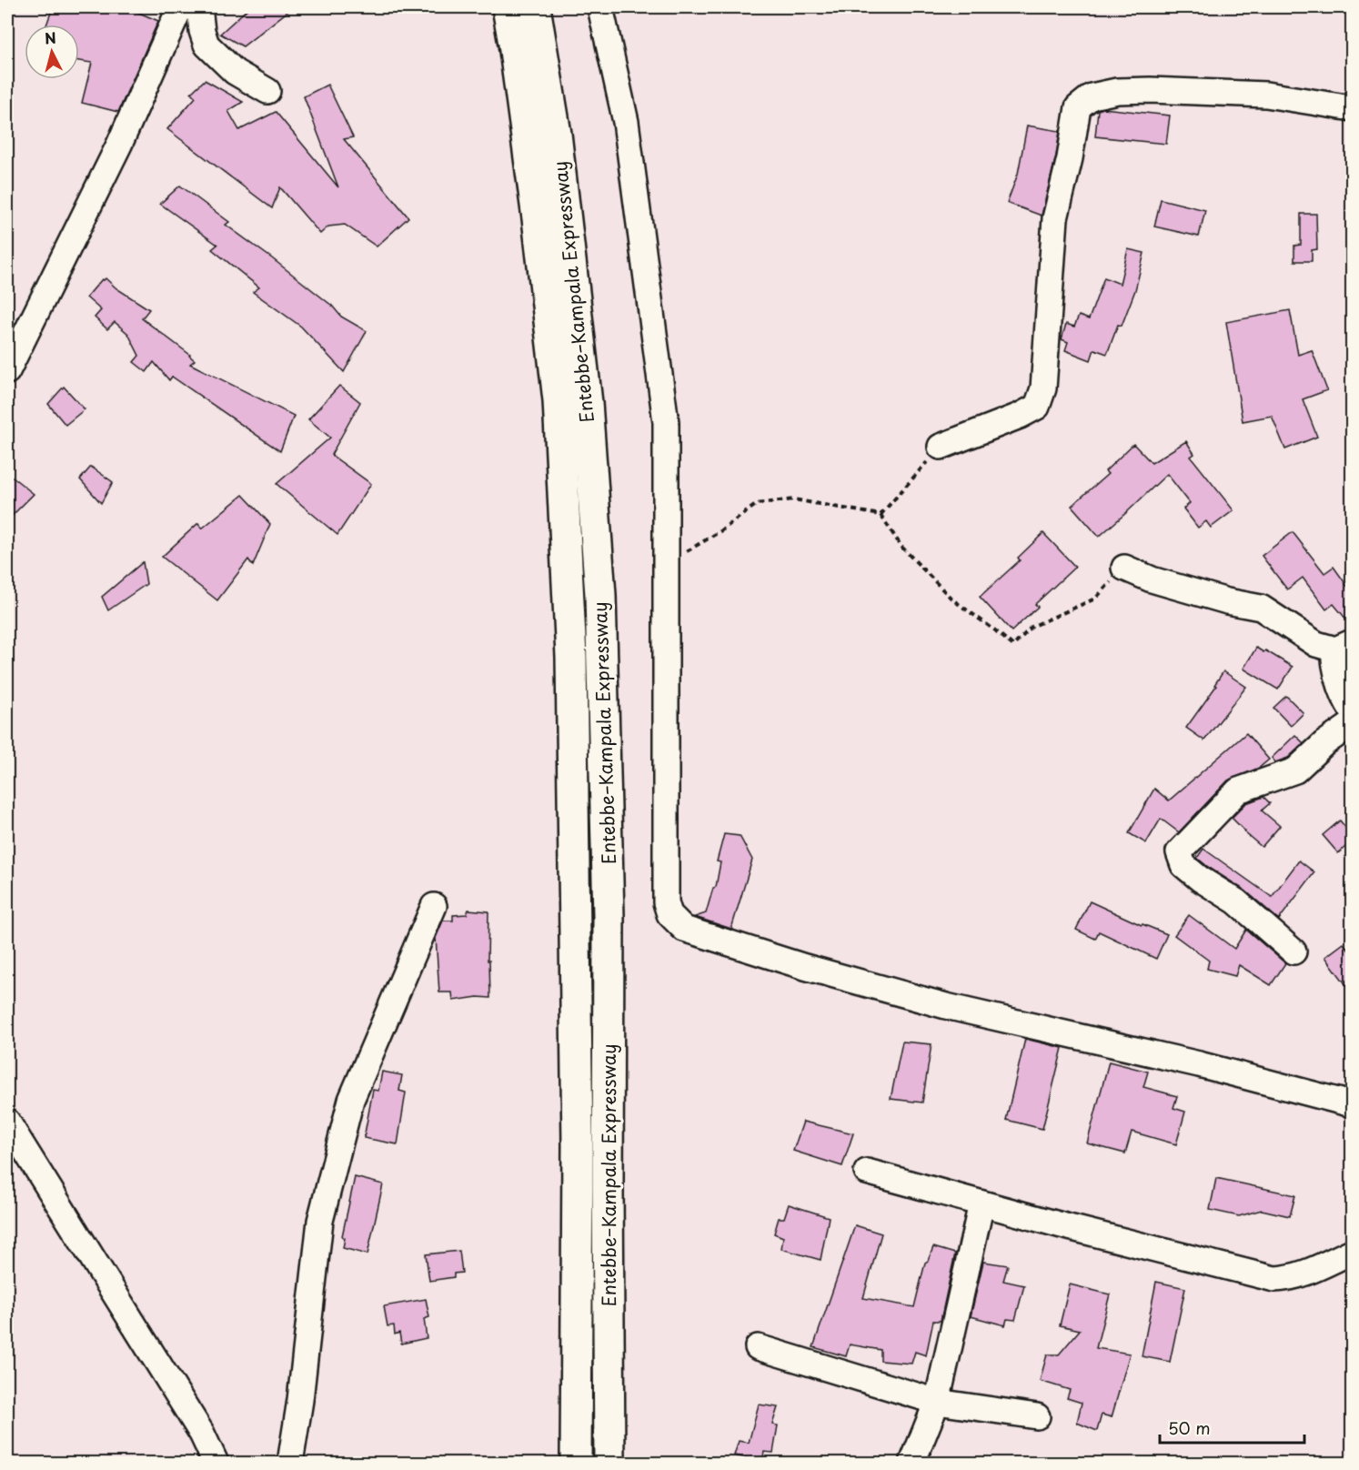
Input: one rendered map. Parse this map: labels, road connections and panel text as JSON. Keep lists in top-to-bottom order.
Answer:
{
  "streets": {
    "highway": ["Entebbe–Kampala Expressway"]
  },
  "scale_bar": "50 m",
  "north": "top"
}
